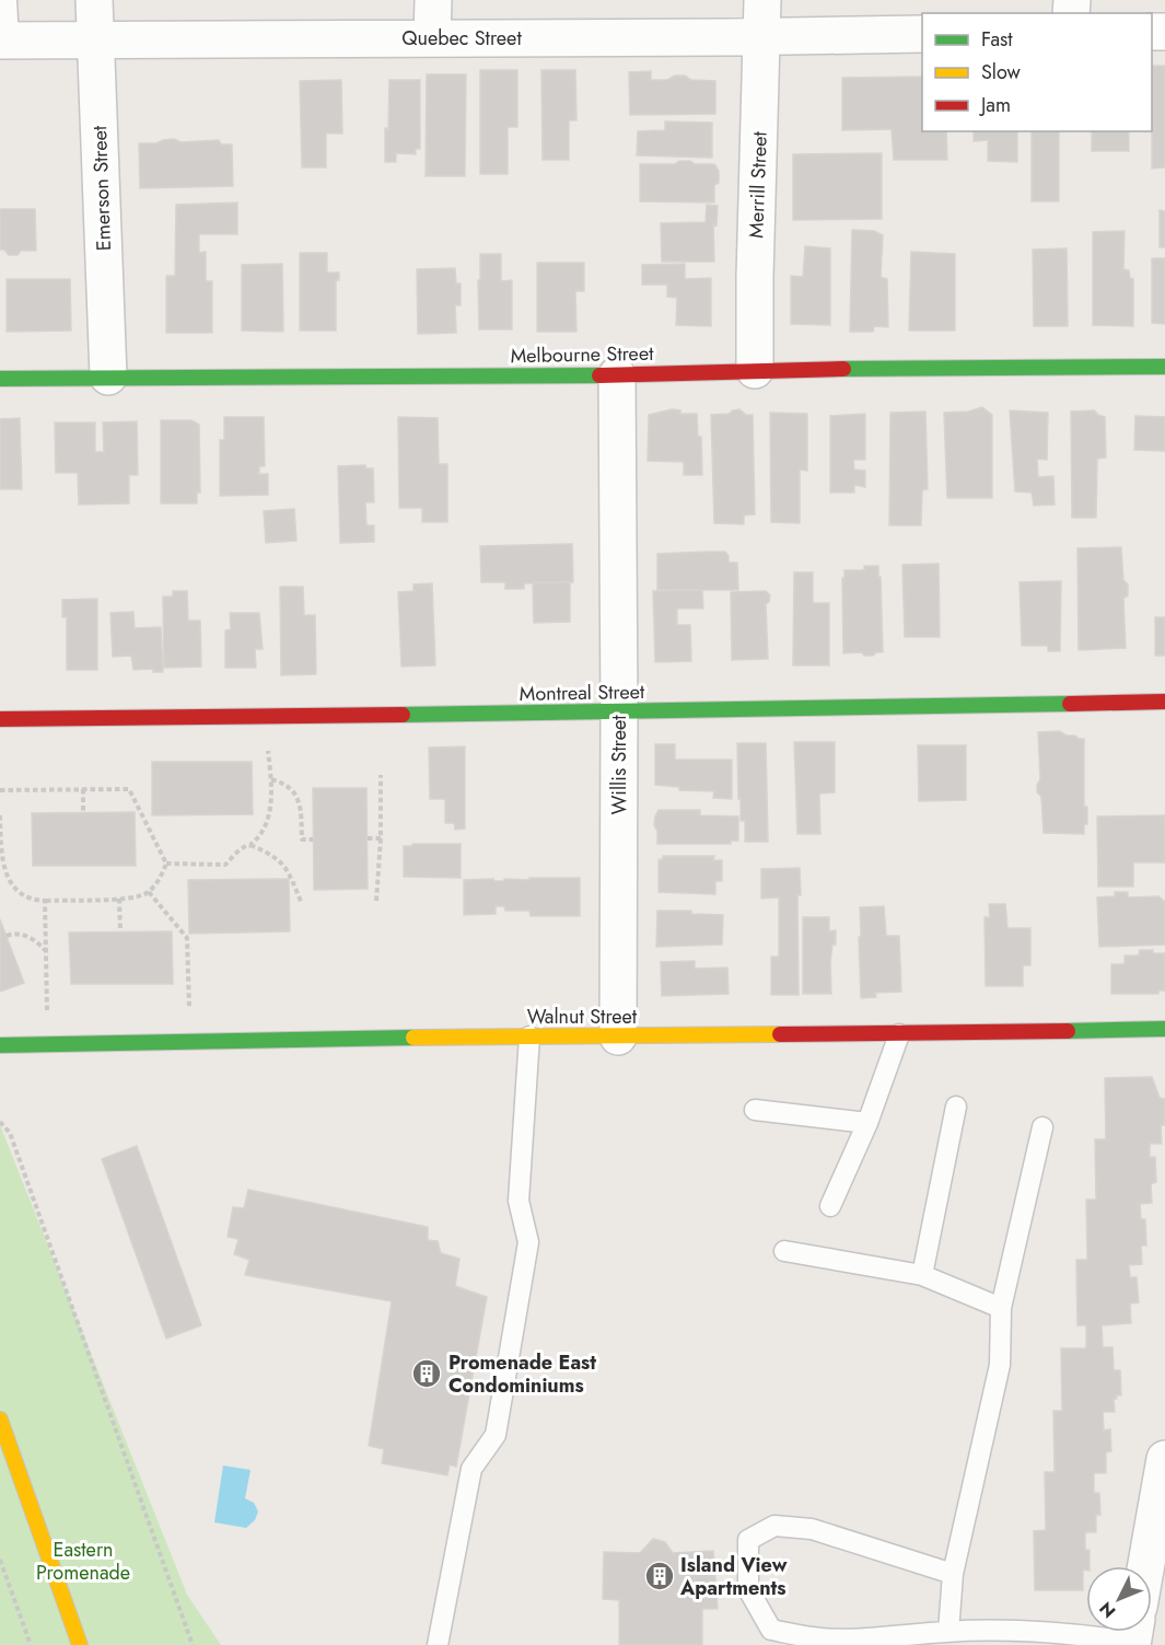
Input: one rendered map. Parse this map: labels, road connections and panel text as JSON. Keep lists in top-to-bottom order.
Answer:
{
  "streets": {
    "street": [
      "Quebec Street",
      "Merrill Street",
      "Emerson Street",
      "Melbourne Street",
      "Montreal Street",
      "Willis Street",
      "Walnut Street"
    ]
  },
  "crossings": [
    ["Quebec Street", "Merrill Street"],
    ["Quebec Street", "Emerson Street"],
    ["Merrill Street", "Melbourne Street"],
    ["Emerson Street", "Melbourne Street"],
    ["Melbourne Street", "Willis Street"],
    ["Montreal Street", "Willis Street"],
    ["Willis Street", "Walnut Street"]
  ],
  "parks": ["Eastern Promenade"],
  "places": {
    "building": ["Promenade East Condominiums", "Island View Apartments"]
  },
  "legend": ["Fast", "Slow", "Jam"],
  "north": "bottom left"
}
